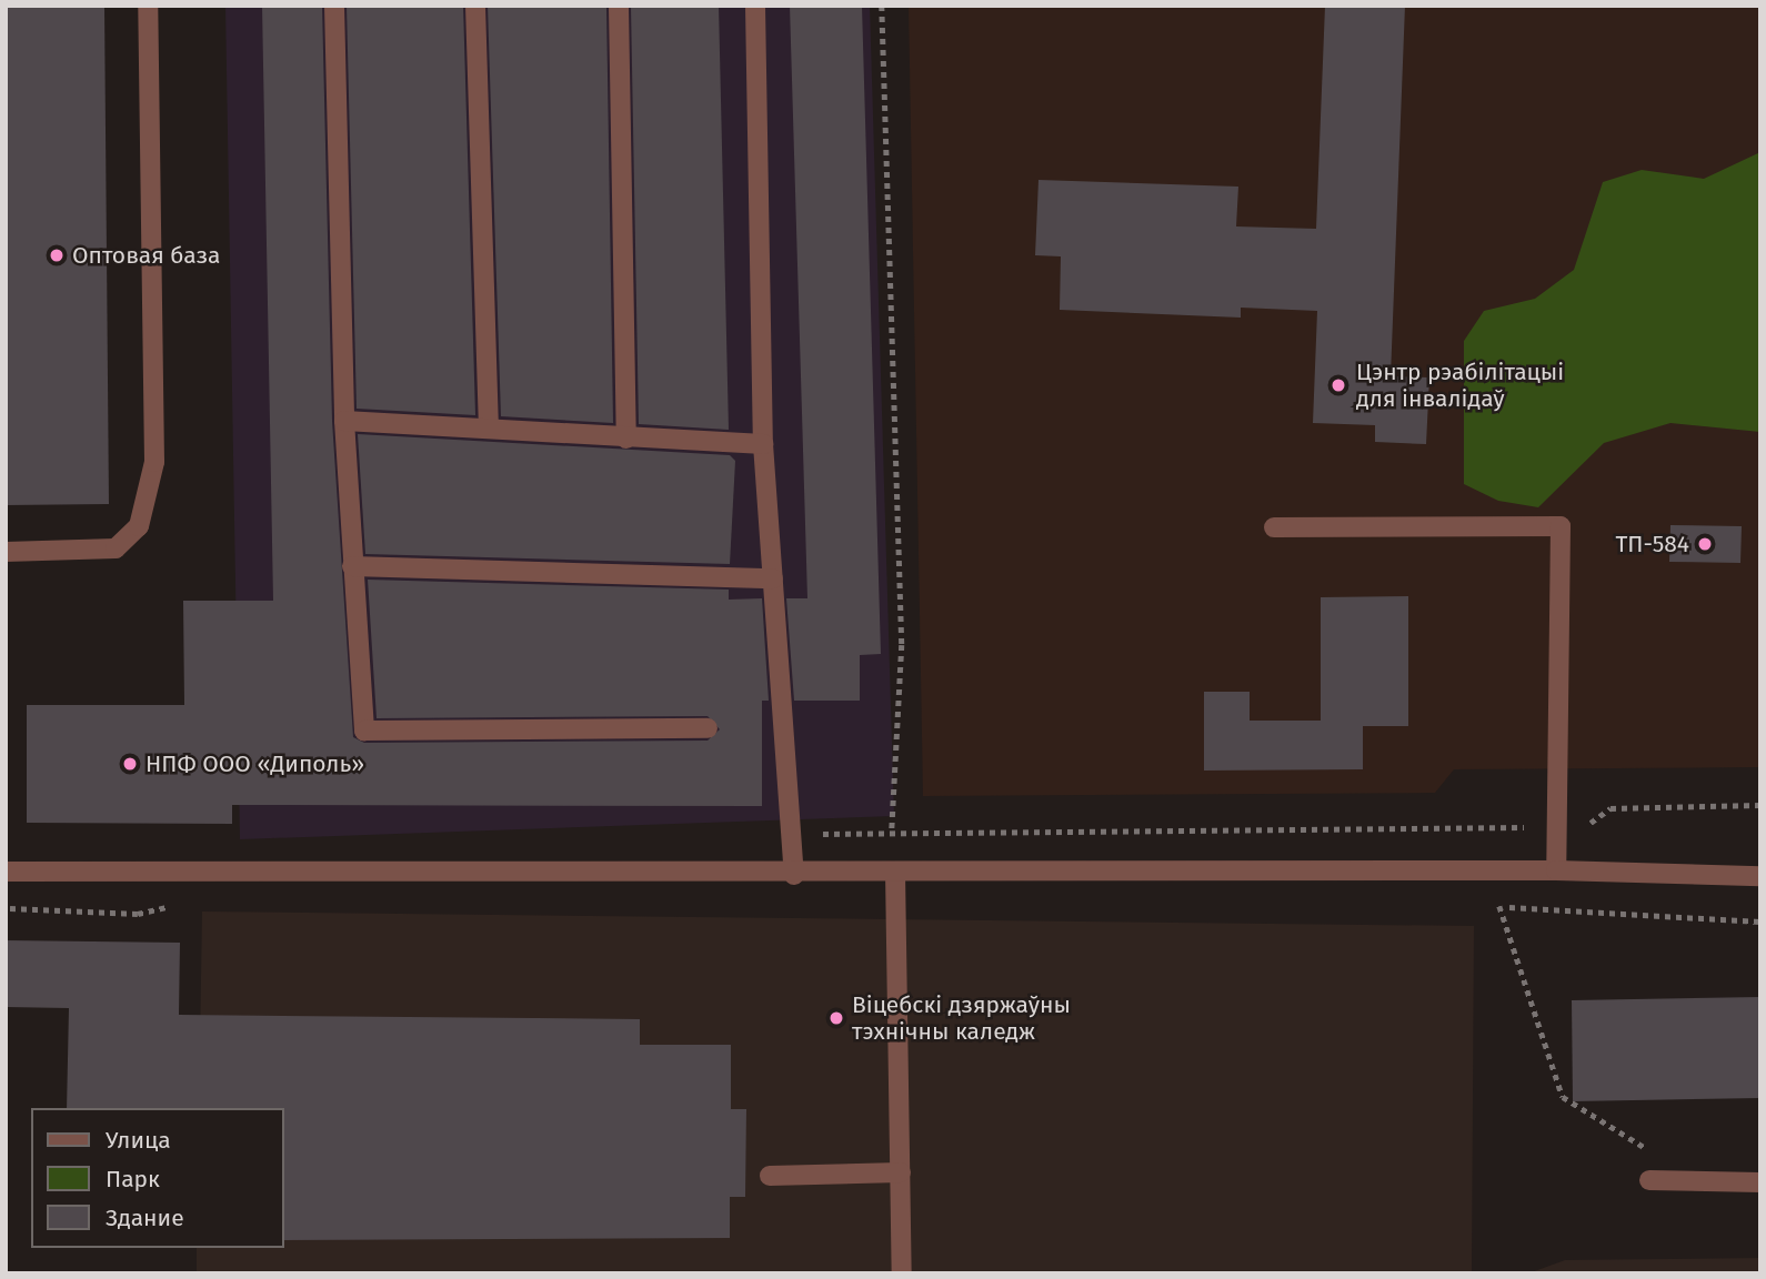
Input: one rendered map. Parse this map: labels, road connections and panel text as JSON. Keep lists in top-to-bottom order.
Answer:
{
  "places": [
    "Оптовая база",
    "Цэнтр рэабілітацыі для інвалідаў",
    "ТП-584",
    "НПФ ООО «Диполь»",
    "Віцебскі дзяржаўны тэхнічны каледж"
  ],
  "legend": ["Улица", "Парк", "Здание"]
}
